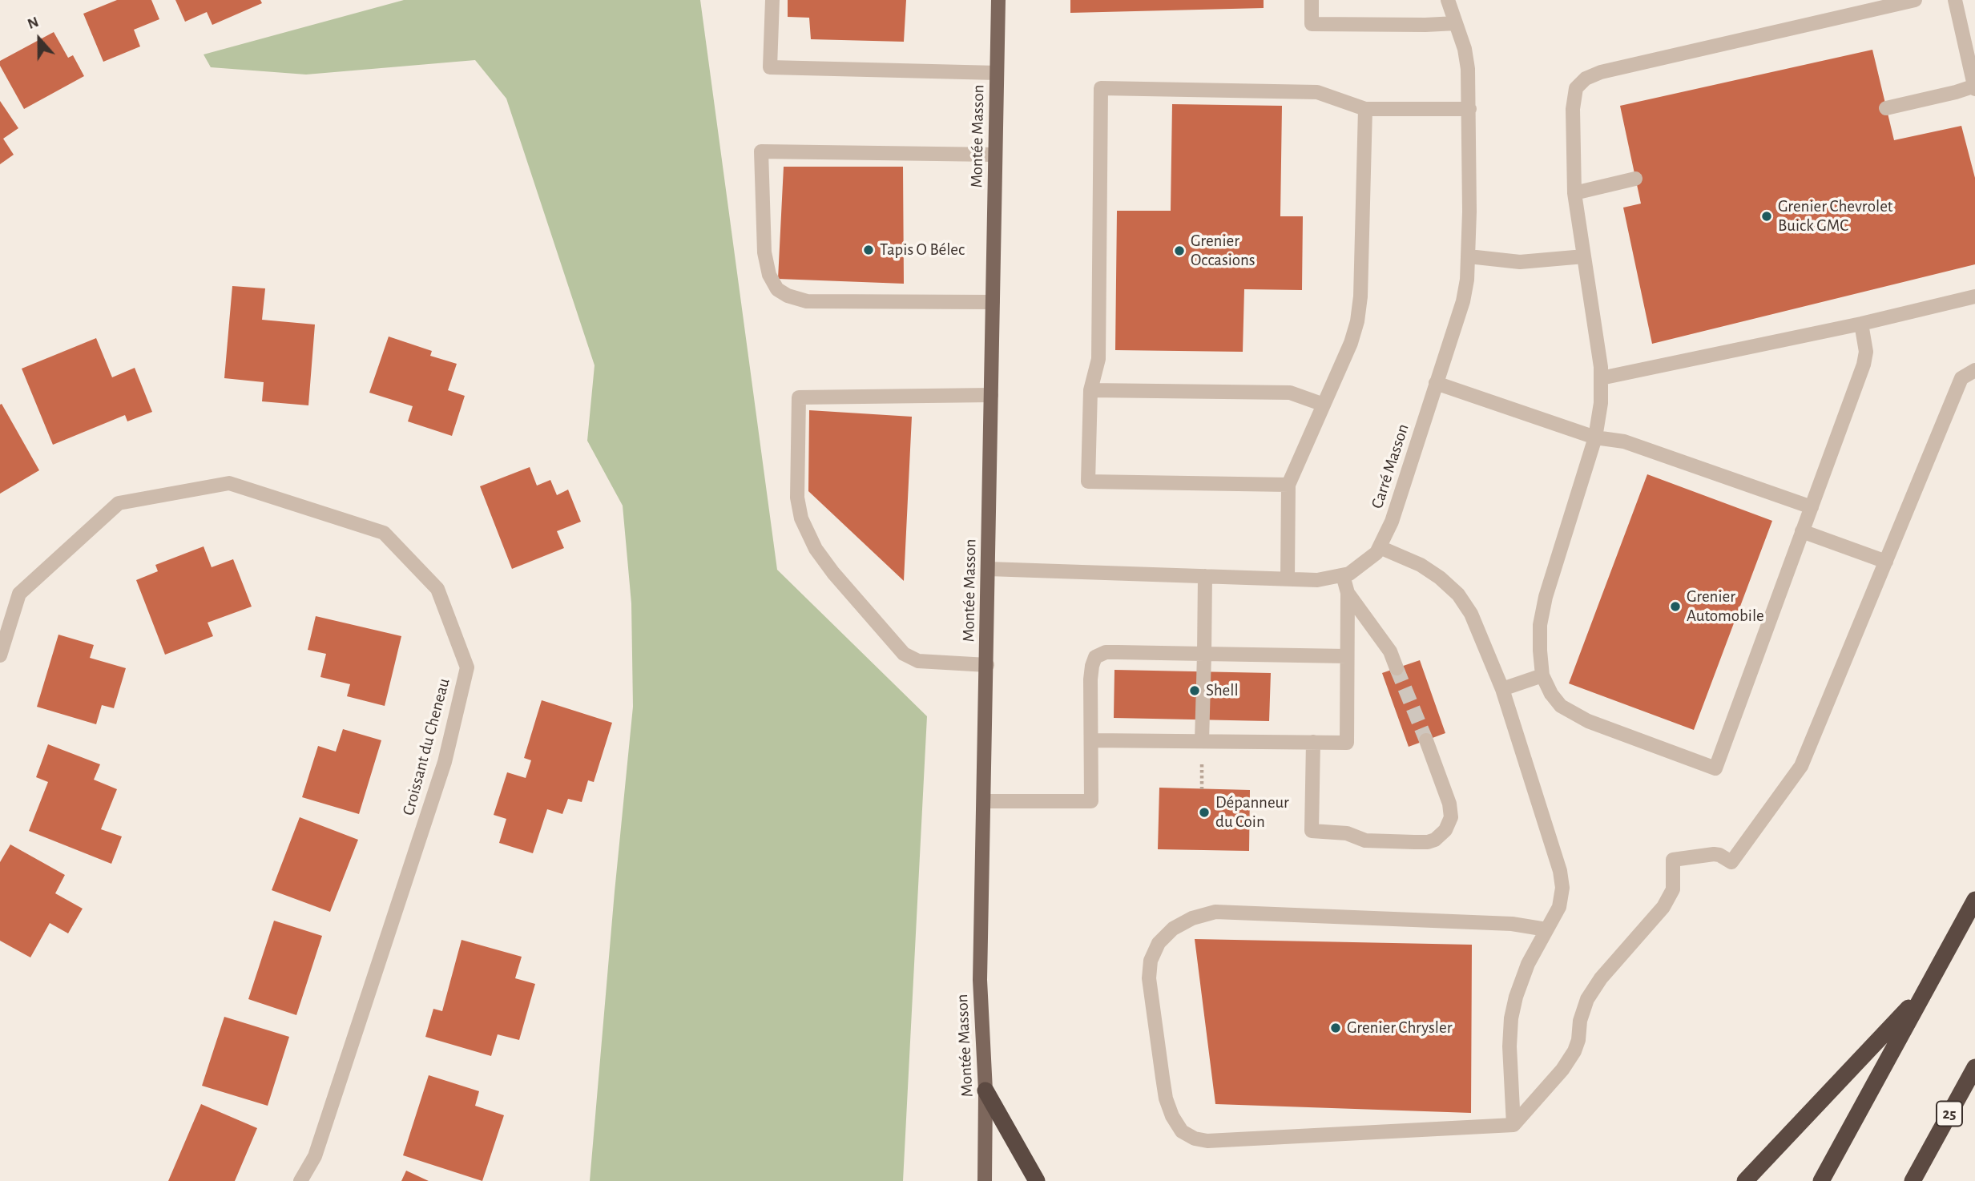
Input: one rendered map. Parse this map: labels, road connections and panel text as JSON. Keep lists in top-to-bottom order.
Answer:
{
  "streets": {
    "highway": ["25"],
    "main road": ["Montée Masson"],
    "street": ["Carré Masson", "Croissant du Cheneau"]
  },
  "crossings": [
    ["Montée Masson", "Carré Masson"]
  ],
  "places": [
    "Grenier Chevrolet Buick GMC",
    "Tapis O Bélec",
    "Grenier Occasions",
    "Grenier Automobile",
    "Shell",
    "Dépanneur du Coin",
    "Grenier Chrysler"
  ],
  "north": "top"
}
